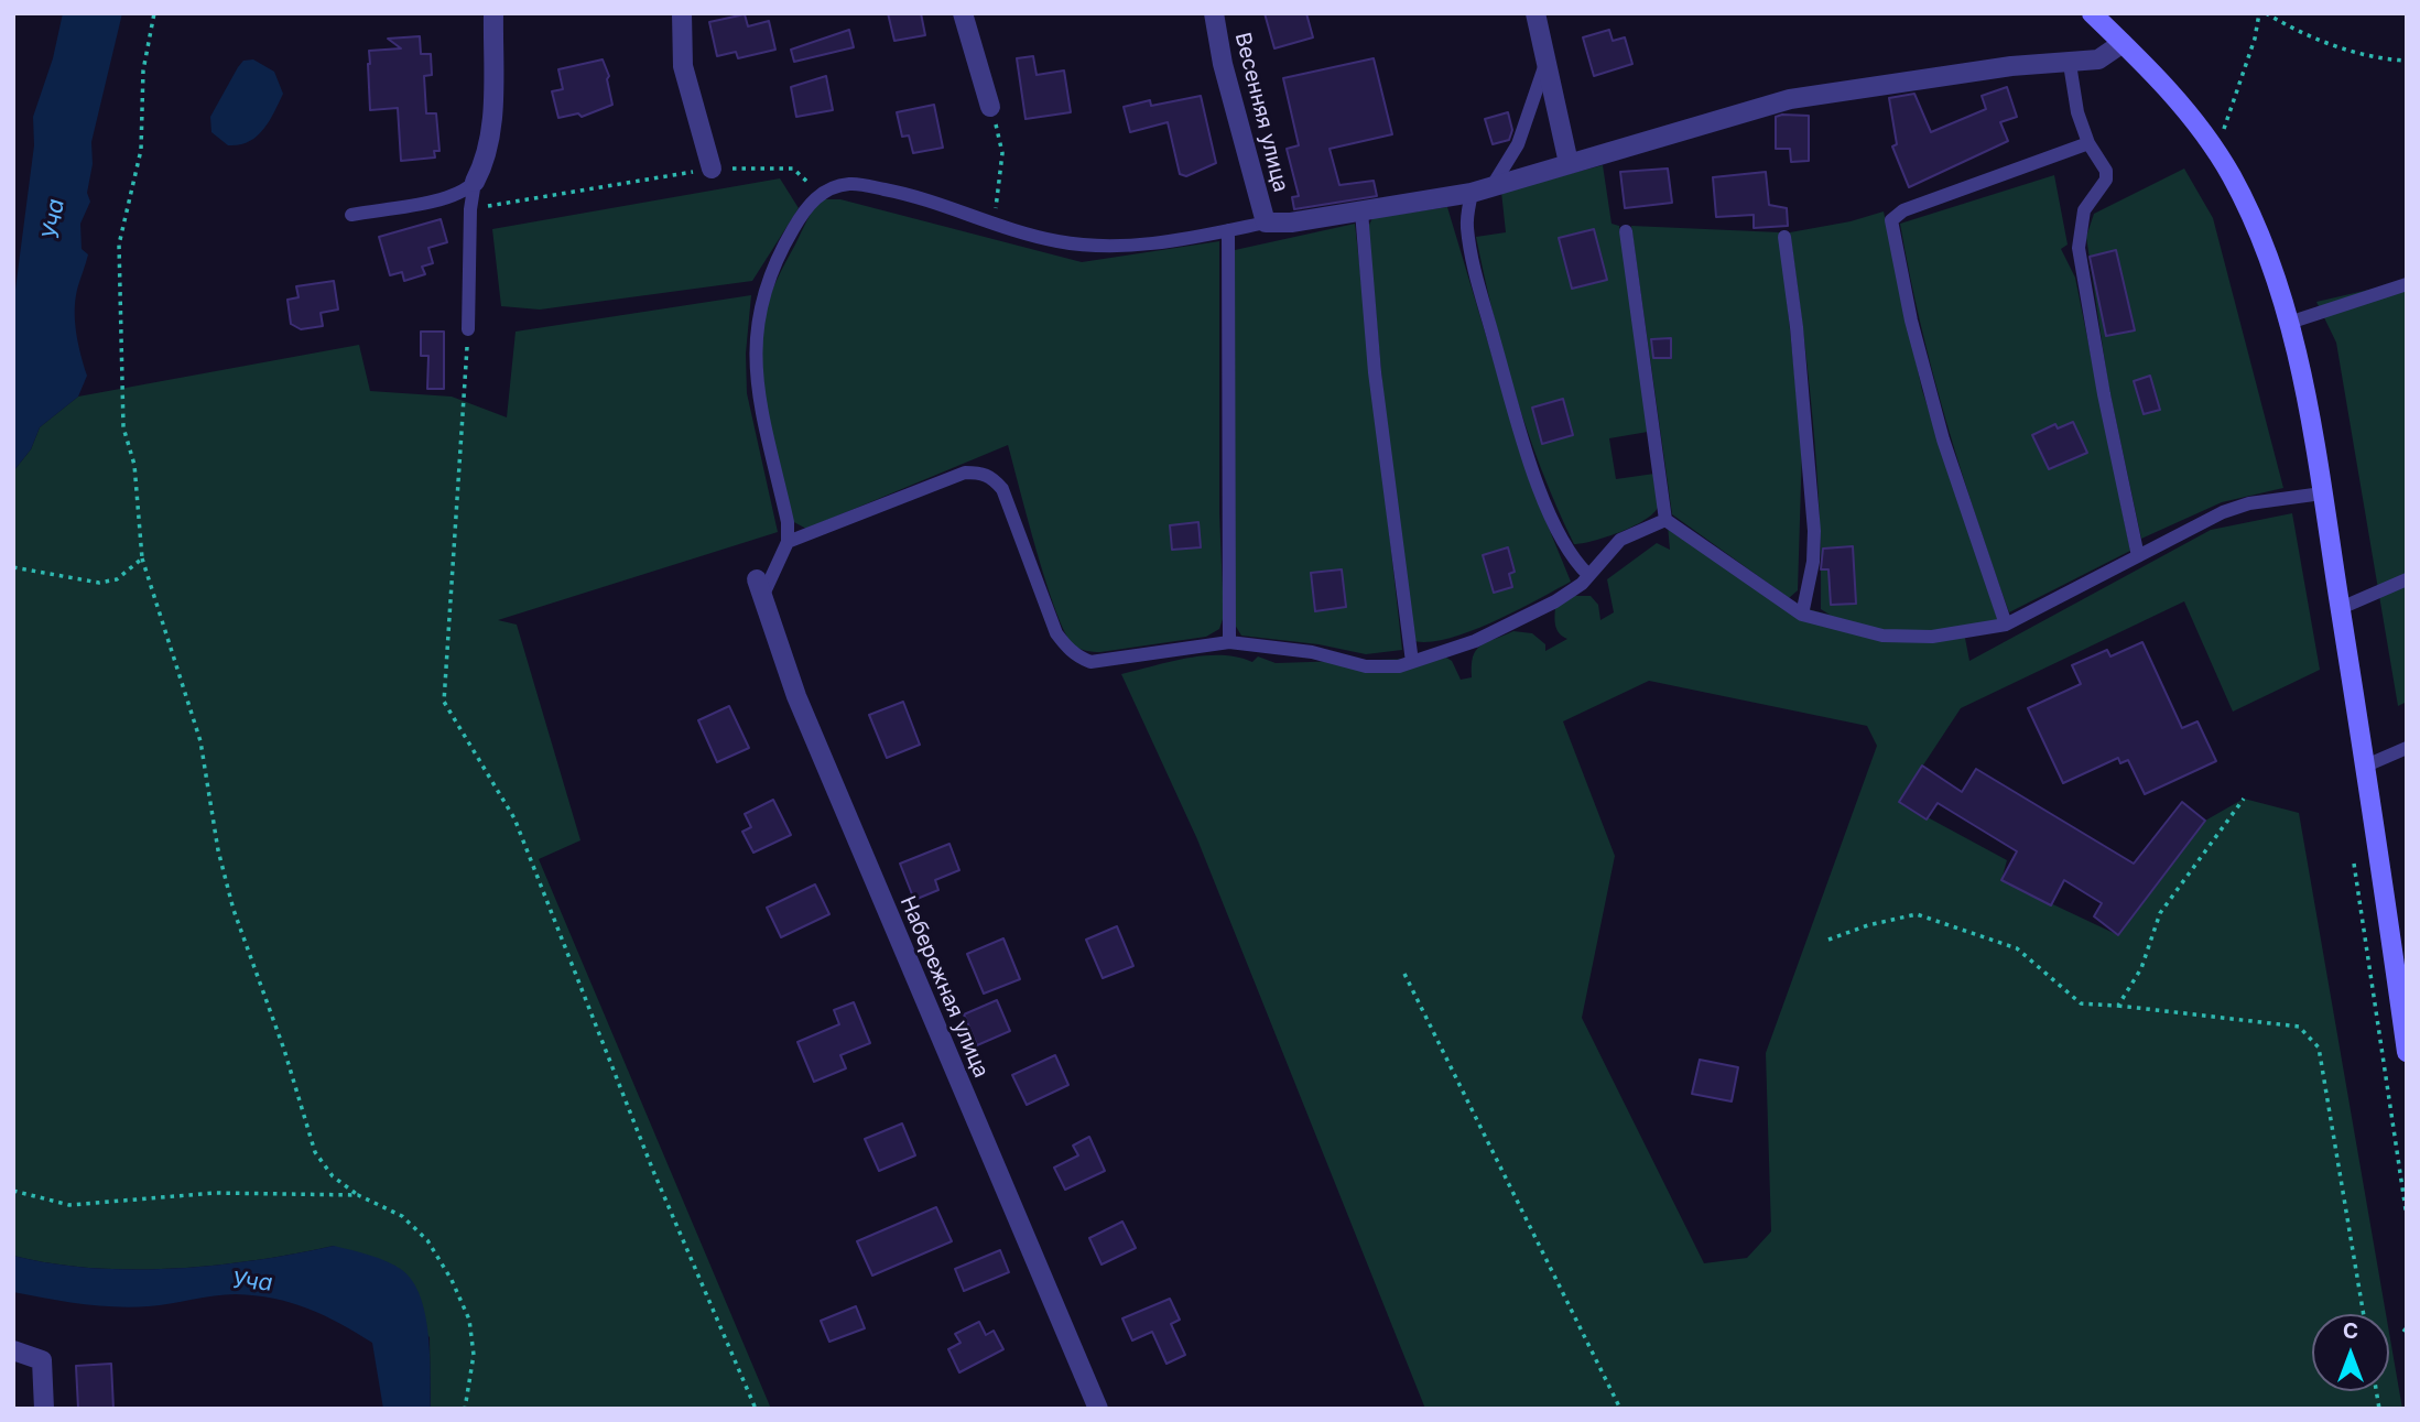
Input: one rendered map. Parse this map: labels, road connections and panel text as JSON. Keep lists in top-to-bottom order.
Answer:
{
  "streets": {
    "street": ["Весенняя улица", "Набережная улица"]
  },
  "water": ["Уча"],
  "north": "top"
}
